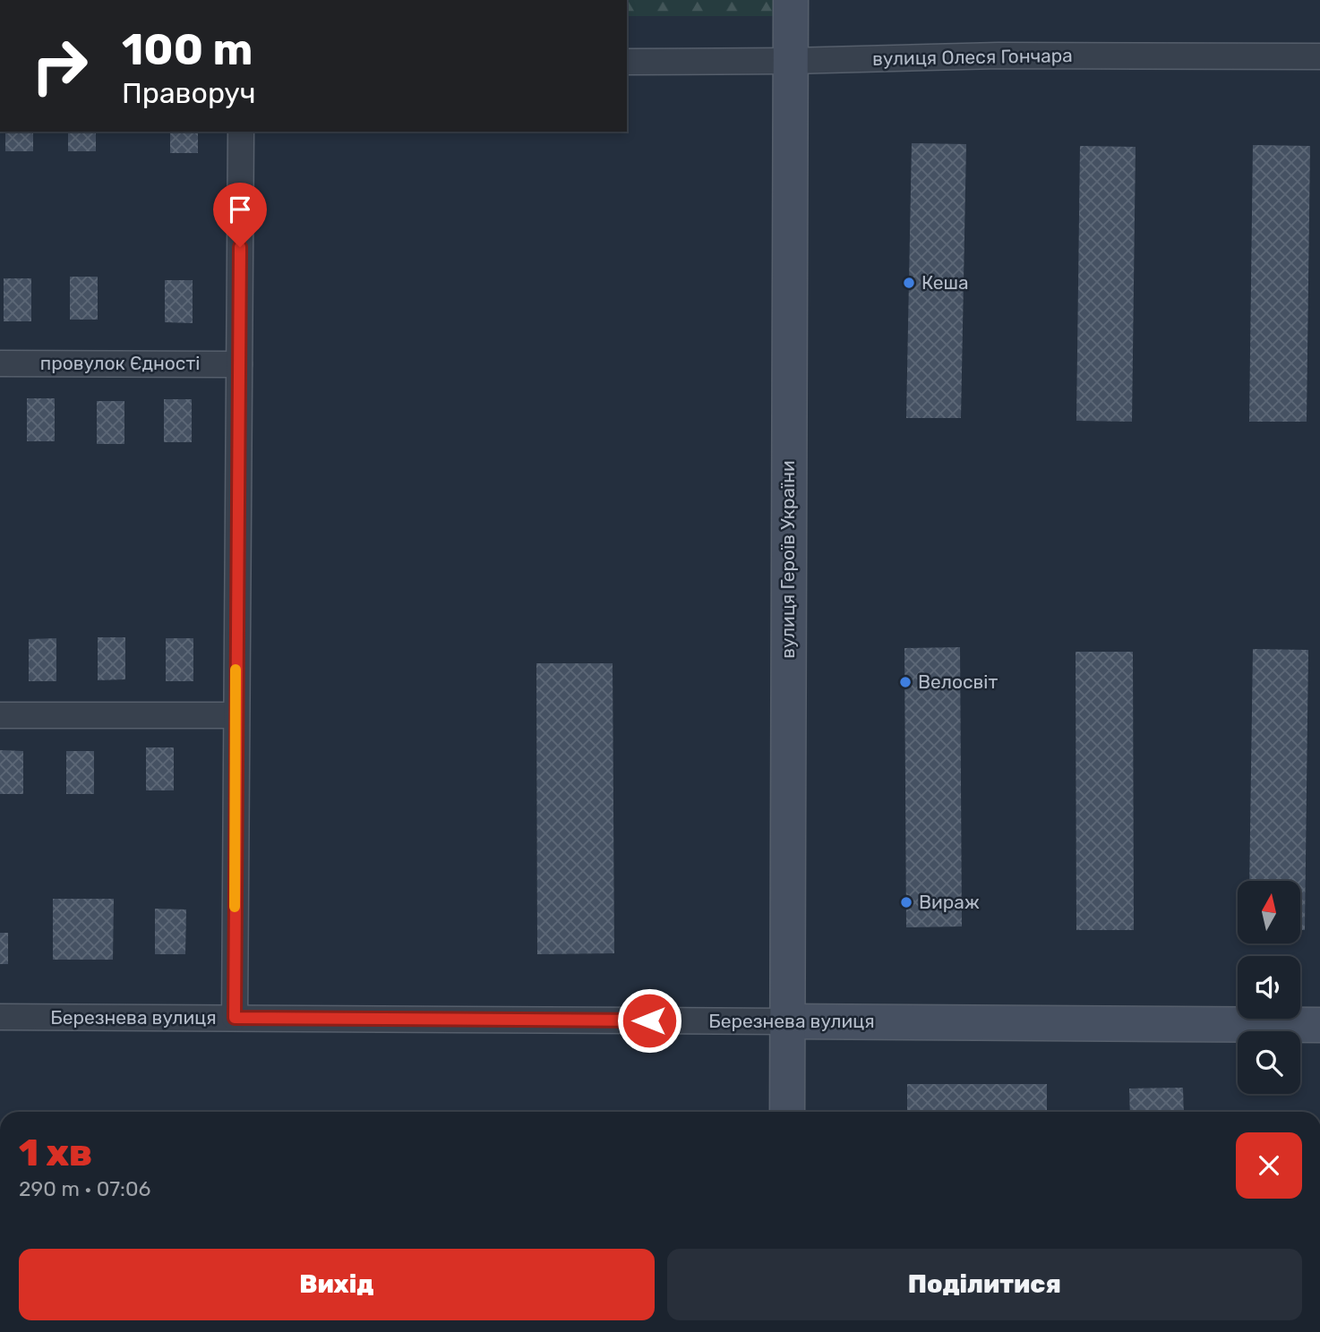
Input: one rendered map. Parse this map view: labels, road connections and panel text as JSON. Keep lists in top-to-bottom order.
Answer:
{
  "streets": {
    "street": [
      "вулиця Олеся Гончара",
      "провулок Єдності",
      "вулиця Героїв України",
      "Березнева вулиця"
    ]
  },
  "crossings": [
    ["вулиця Олеся Гончара", "вулиця Героїв України"],
    ["вулиця Героїв України", "Березнева вулиця"]
  ],
  "places": ["Кеша", "Велосвіт", "Вираж"],
  "north": "top",
  "page": {
    "turn": ["100 m", "Праворуч"],
    "heading": ["1 хв", "290 m · 07:06"],
    "buttons": ["Вихід", "Поділитися"]
  }
}
